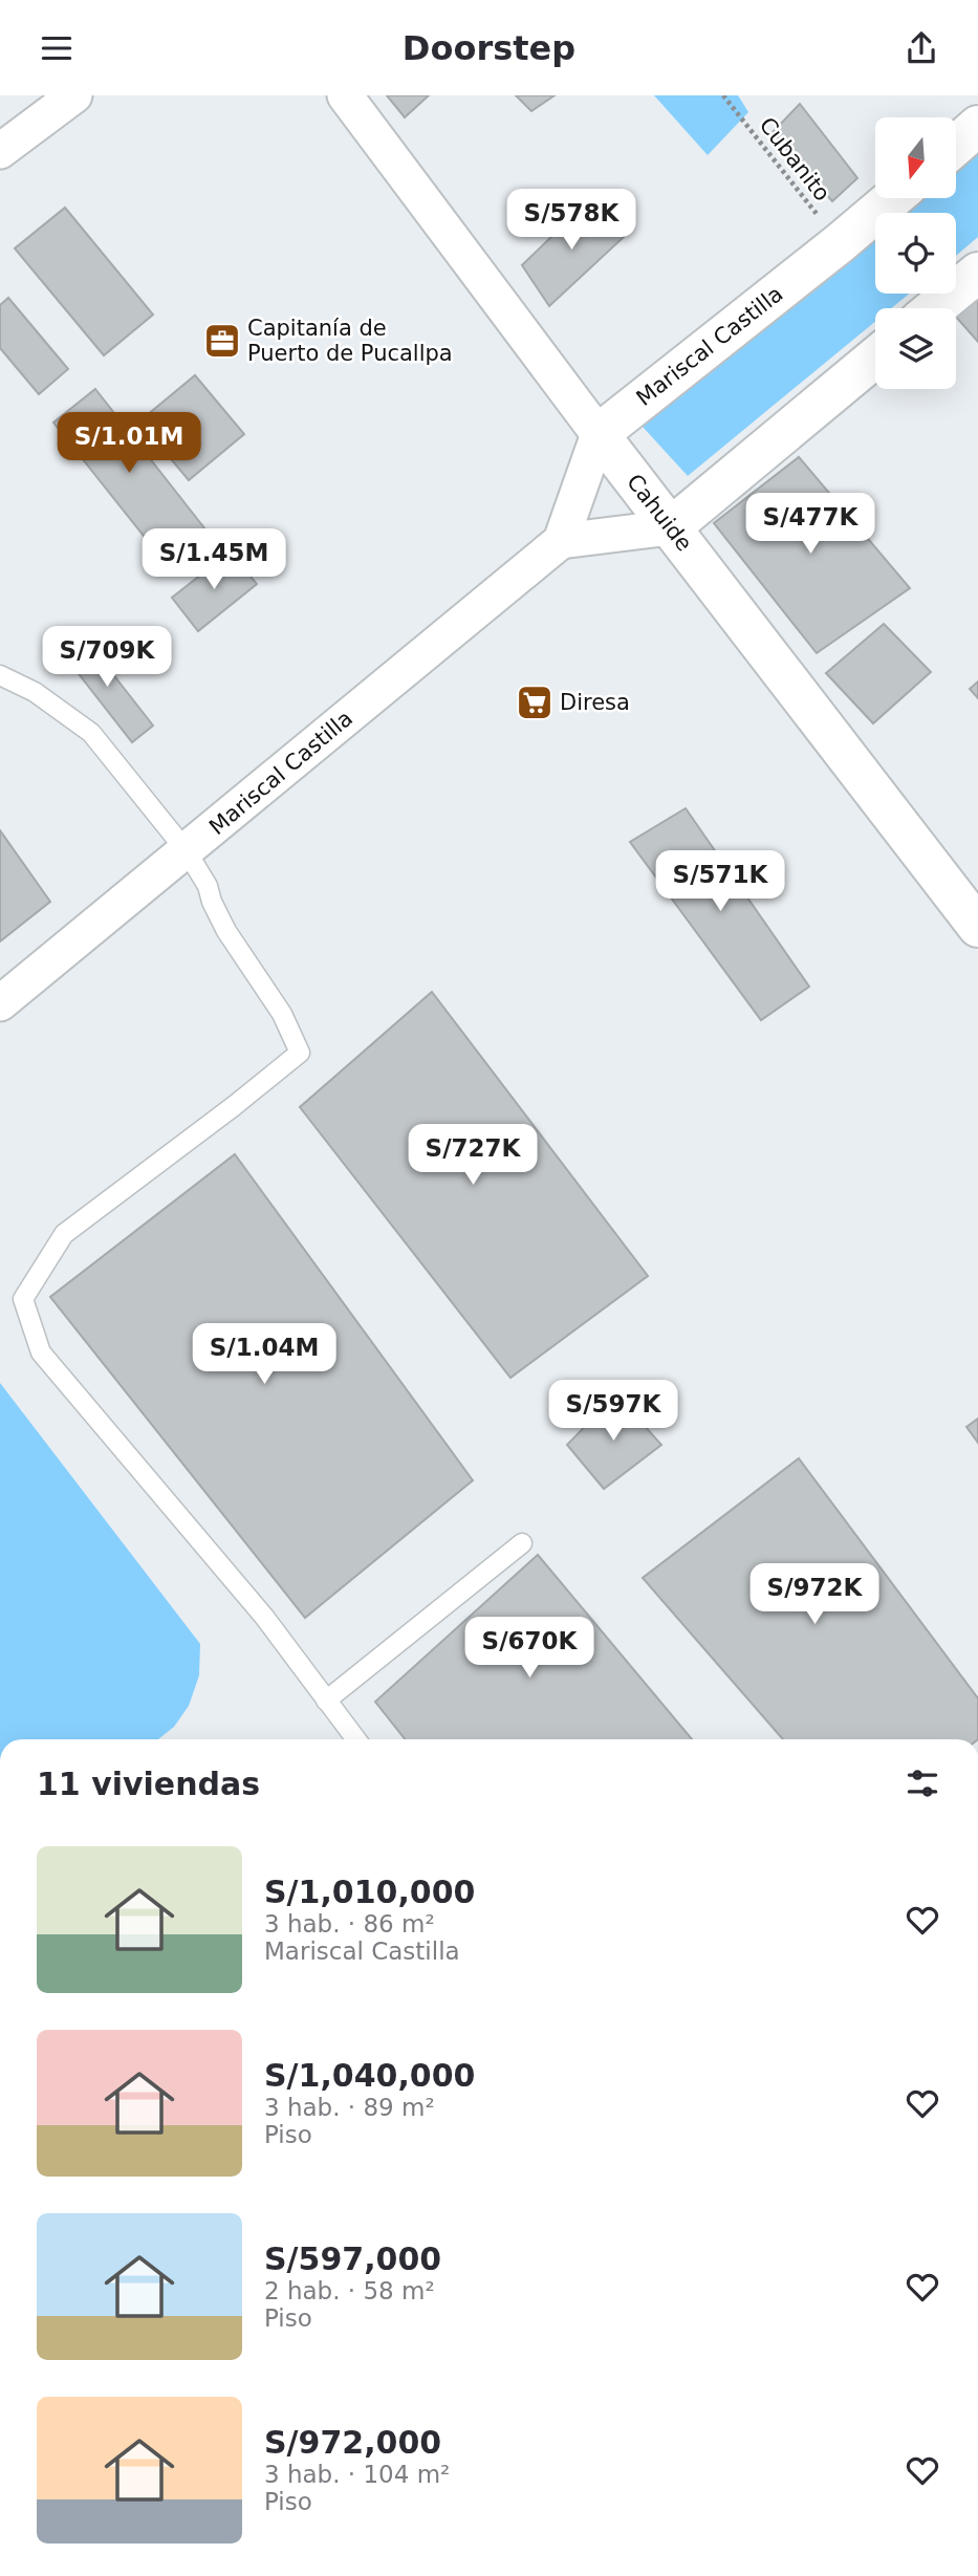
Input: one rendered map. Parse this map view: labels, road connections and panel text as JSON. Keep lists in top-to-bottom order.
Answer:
{
  "streets": {
    "main road": ["Mariscal Castilla", "Cahuide"],
    "path": ["Cubanito"]
  },
  "crossings": [
    ["Cubanito", "Mariscal Castilla"],
    ["Mariscal Castilla", "Cahuide"]
  ],
  "places": {
    "office": ["Capitanía de Puerto de Pucallpa"],
    "supermarket": ["Diresa"]
  },
  "north": "bottom",
  "page": {
    "header": "Doorstep",
    "price": [
      "S/578K",
      "S/1.01M",
      "S/477K",
      "S/1.45M",
      "S/709K",
      "S/571K",
      "S/727K",
      "S/1.04M",
      "S/597K",
      "S/972K",
      "S/670K"
    ],
    "heading": "11 viviendas",
    "list": [
      {
        "name": "S/1,010,000",
        "note": "3 hab. · 86 m² · Mariscal Castilla"
      },
      {
        "name": "S/1,040,000",
        "note": "3 hab. · 89 m² · Piso"
      },
      {
        "name": "S/597,000",
        "note": "2 hab. · 58 m² · Piso"
      },
      {
        "name": "S/972,000",
        "note": "3 hab. · 104 m² · Piso"
      }
    ]
  }
}
